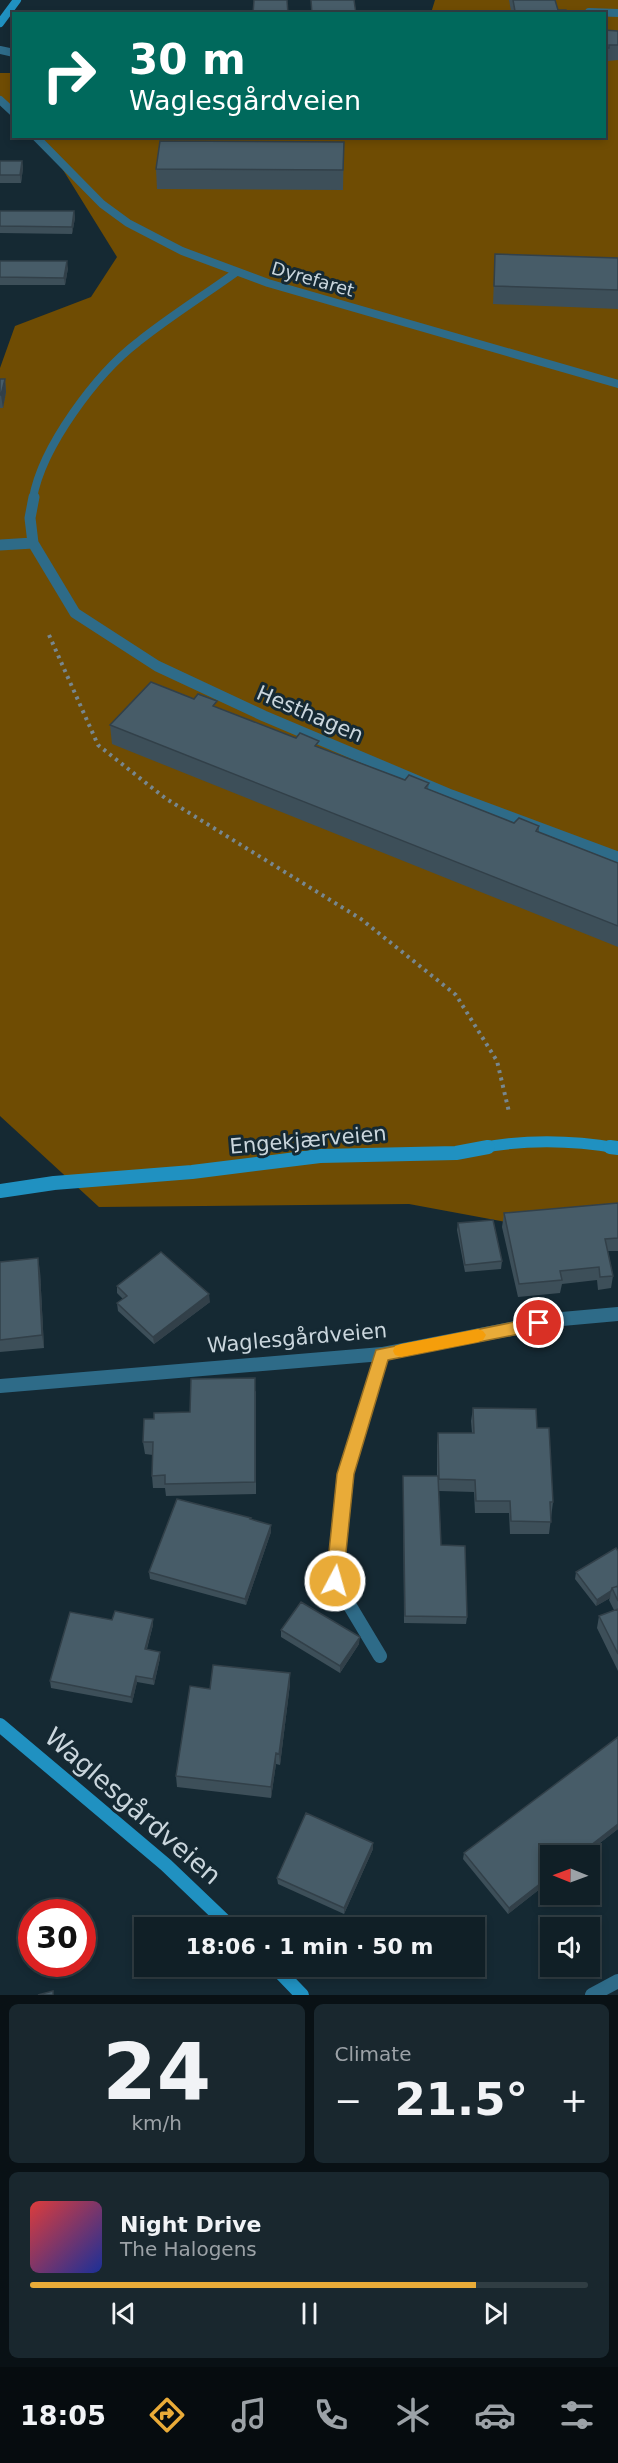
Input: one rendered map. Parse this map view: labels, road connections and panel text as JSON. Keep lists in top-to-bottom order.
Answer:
{
  "streets": {
    "street": [
      "Dyrefaret",
      "Hesthagen",
      "Engekjærveien",
      "Waglesgårdveien"
    ]
  },
  "crossings": [
    ["Dyrefaret", "Hesthagen"]
  ],
  "north": "left",
  "page": {
    "turn": ["30 m", "Waglesgårdveien"],
    "limit": "30",
    "trip": "18:06 · 1 min · 50 m",
    "tile": [
      ["24", "km/h"],
      "Climate"
    ],
    "heat": ["−", "21.5°", "+"],
    "song": ["Night Drive", "The Halogens"],
    "tabs": "18:05"
  }
}
